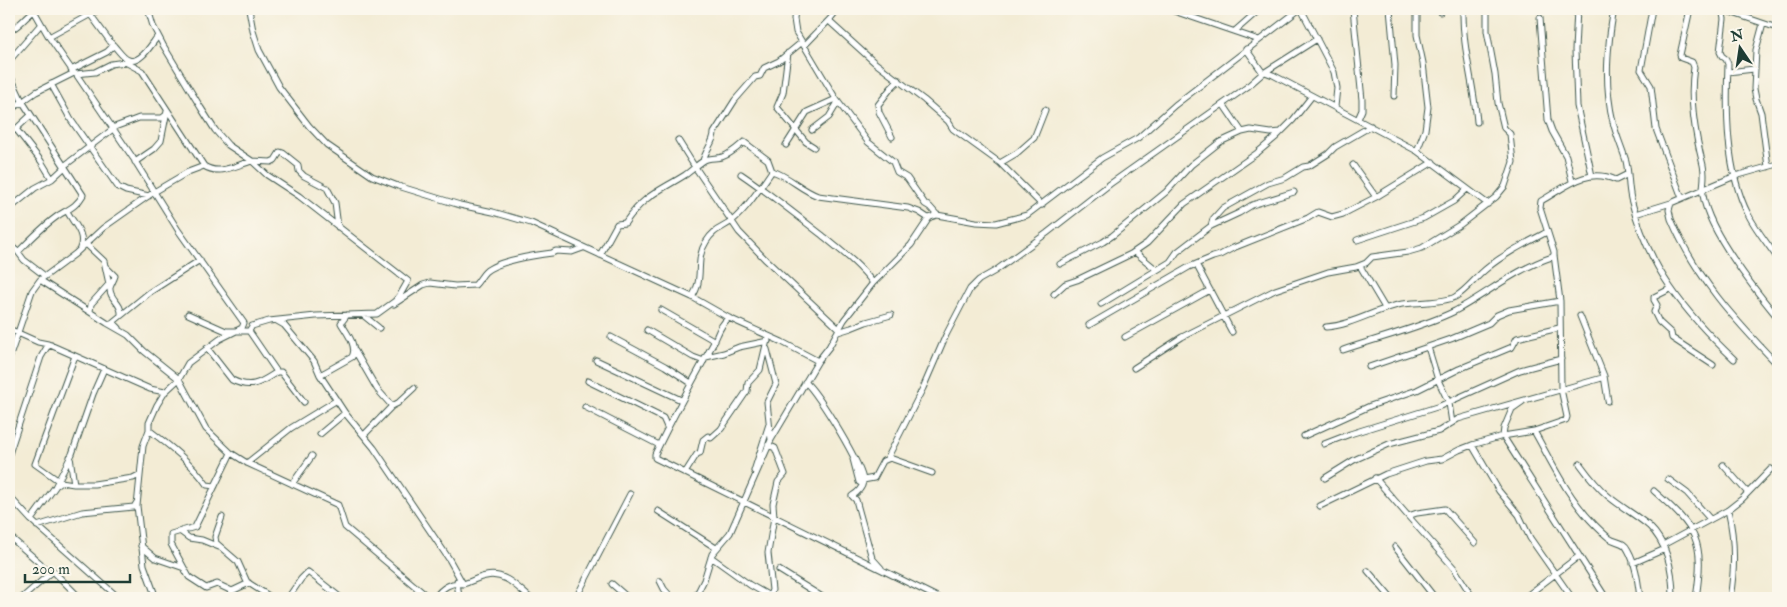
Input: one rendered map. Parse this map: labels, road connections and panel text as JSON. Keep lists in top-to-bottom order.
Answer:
{
  "scale_bar": "200 m",
  "north": "top"
}
